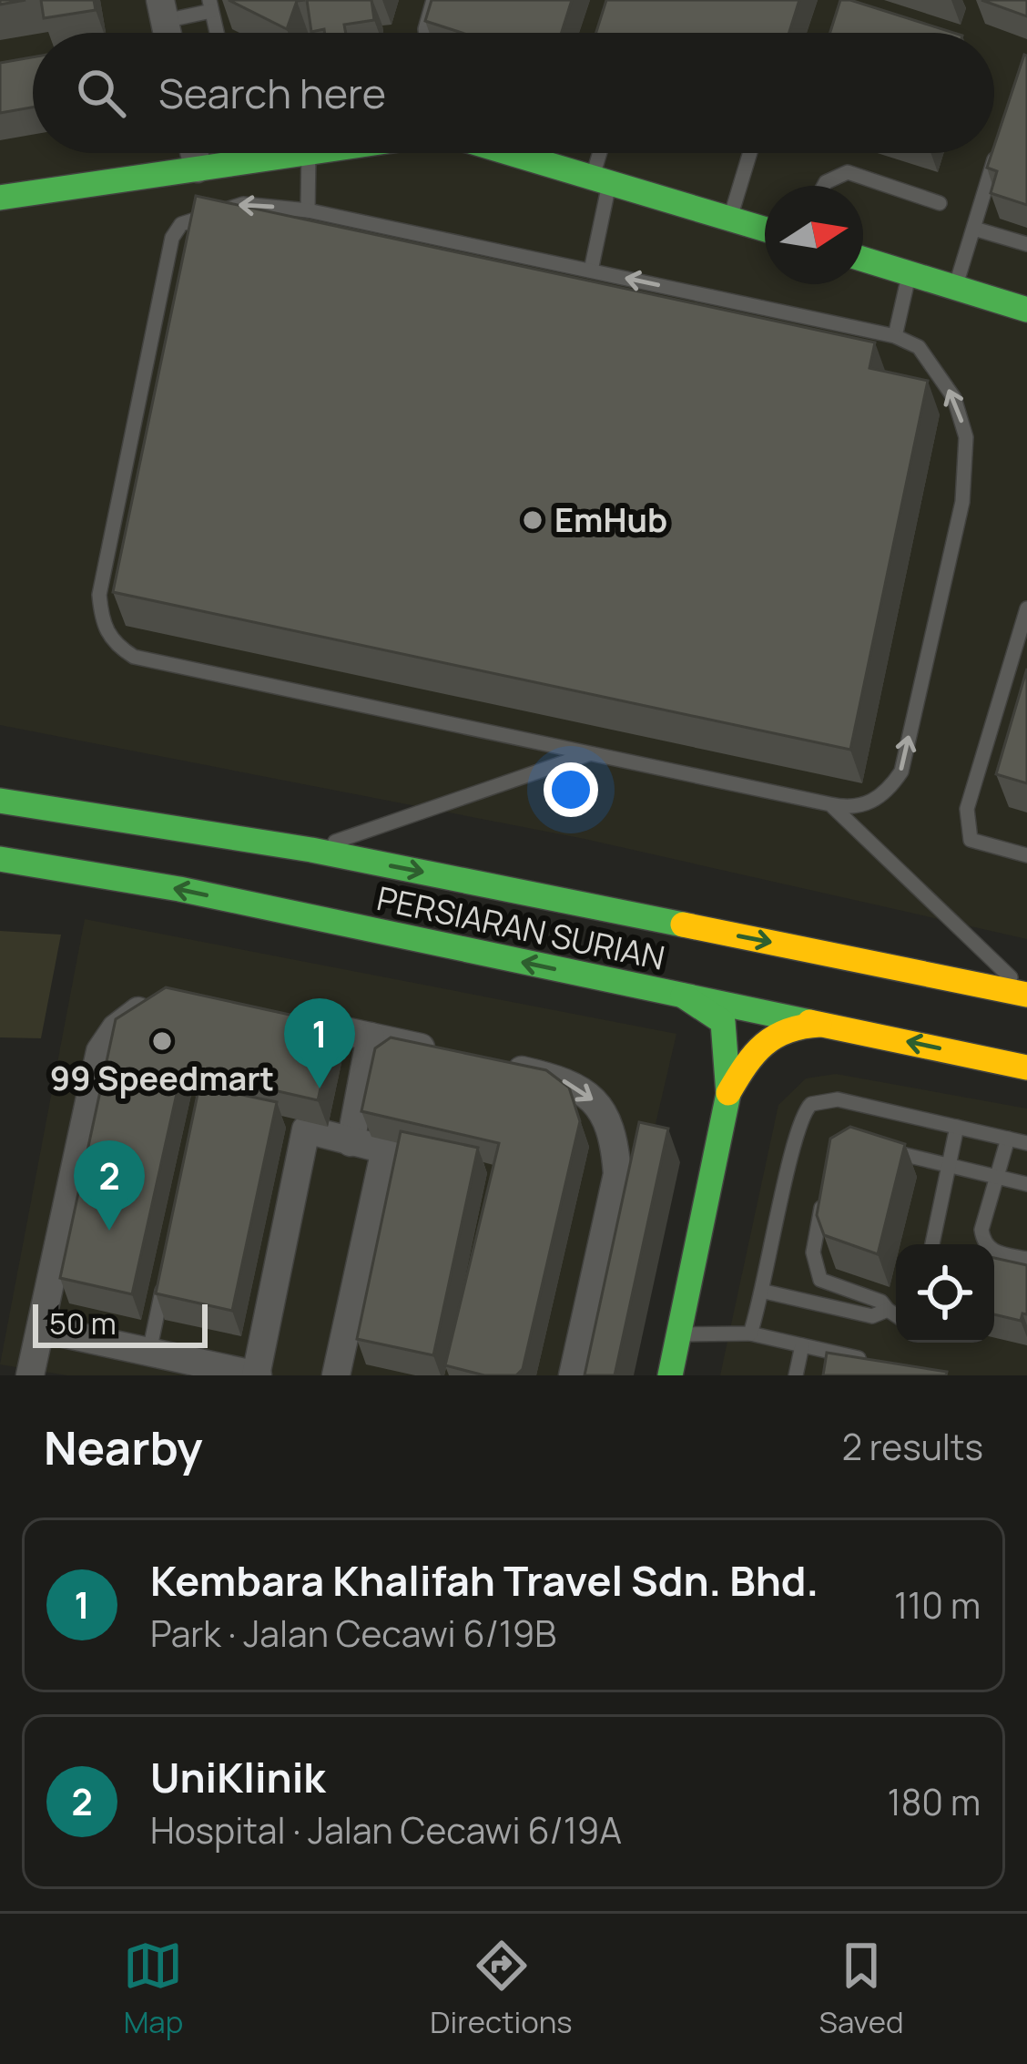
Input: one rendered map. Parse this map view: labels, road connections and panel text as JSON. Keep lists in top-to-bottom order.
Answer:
{
  "streets": {
    "main road": ["PERSIARAN SURIAN"]
  },
  "places": ["EmHub", "99 Speedmart"],
  "scale_bar": "50 m",
  "north": "right",
  "page": {
    "search": "Search here",
    "pins": ["1", "2"],
    "scale": "50 m",
    "heading": ["Nearby", "2 results"],
    "list": [
      {
        "mark": "1",
        "name": "Kembara Khalifah Travel Sdn. Bhd.",
        "note": "Park · Jalan Cecawi 6/19B",
        "value": "110 m"
      },
      {
        "mark": "2",
        "name": "UniKlinik",
        "note": "Hospital · Jalan Cecawi 6/19A",
        "value": "180 m"
      }
    ],
    "nav": ["Map", "Directions", "Saved"]
  }
}
